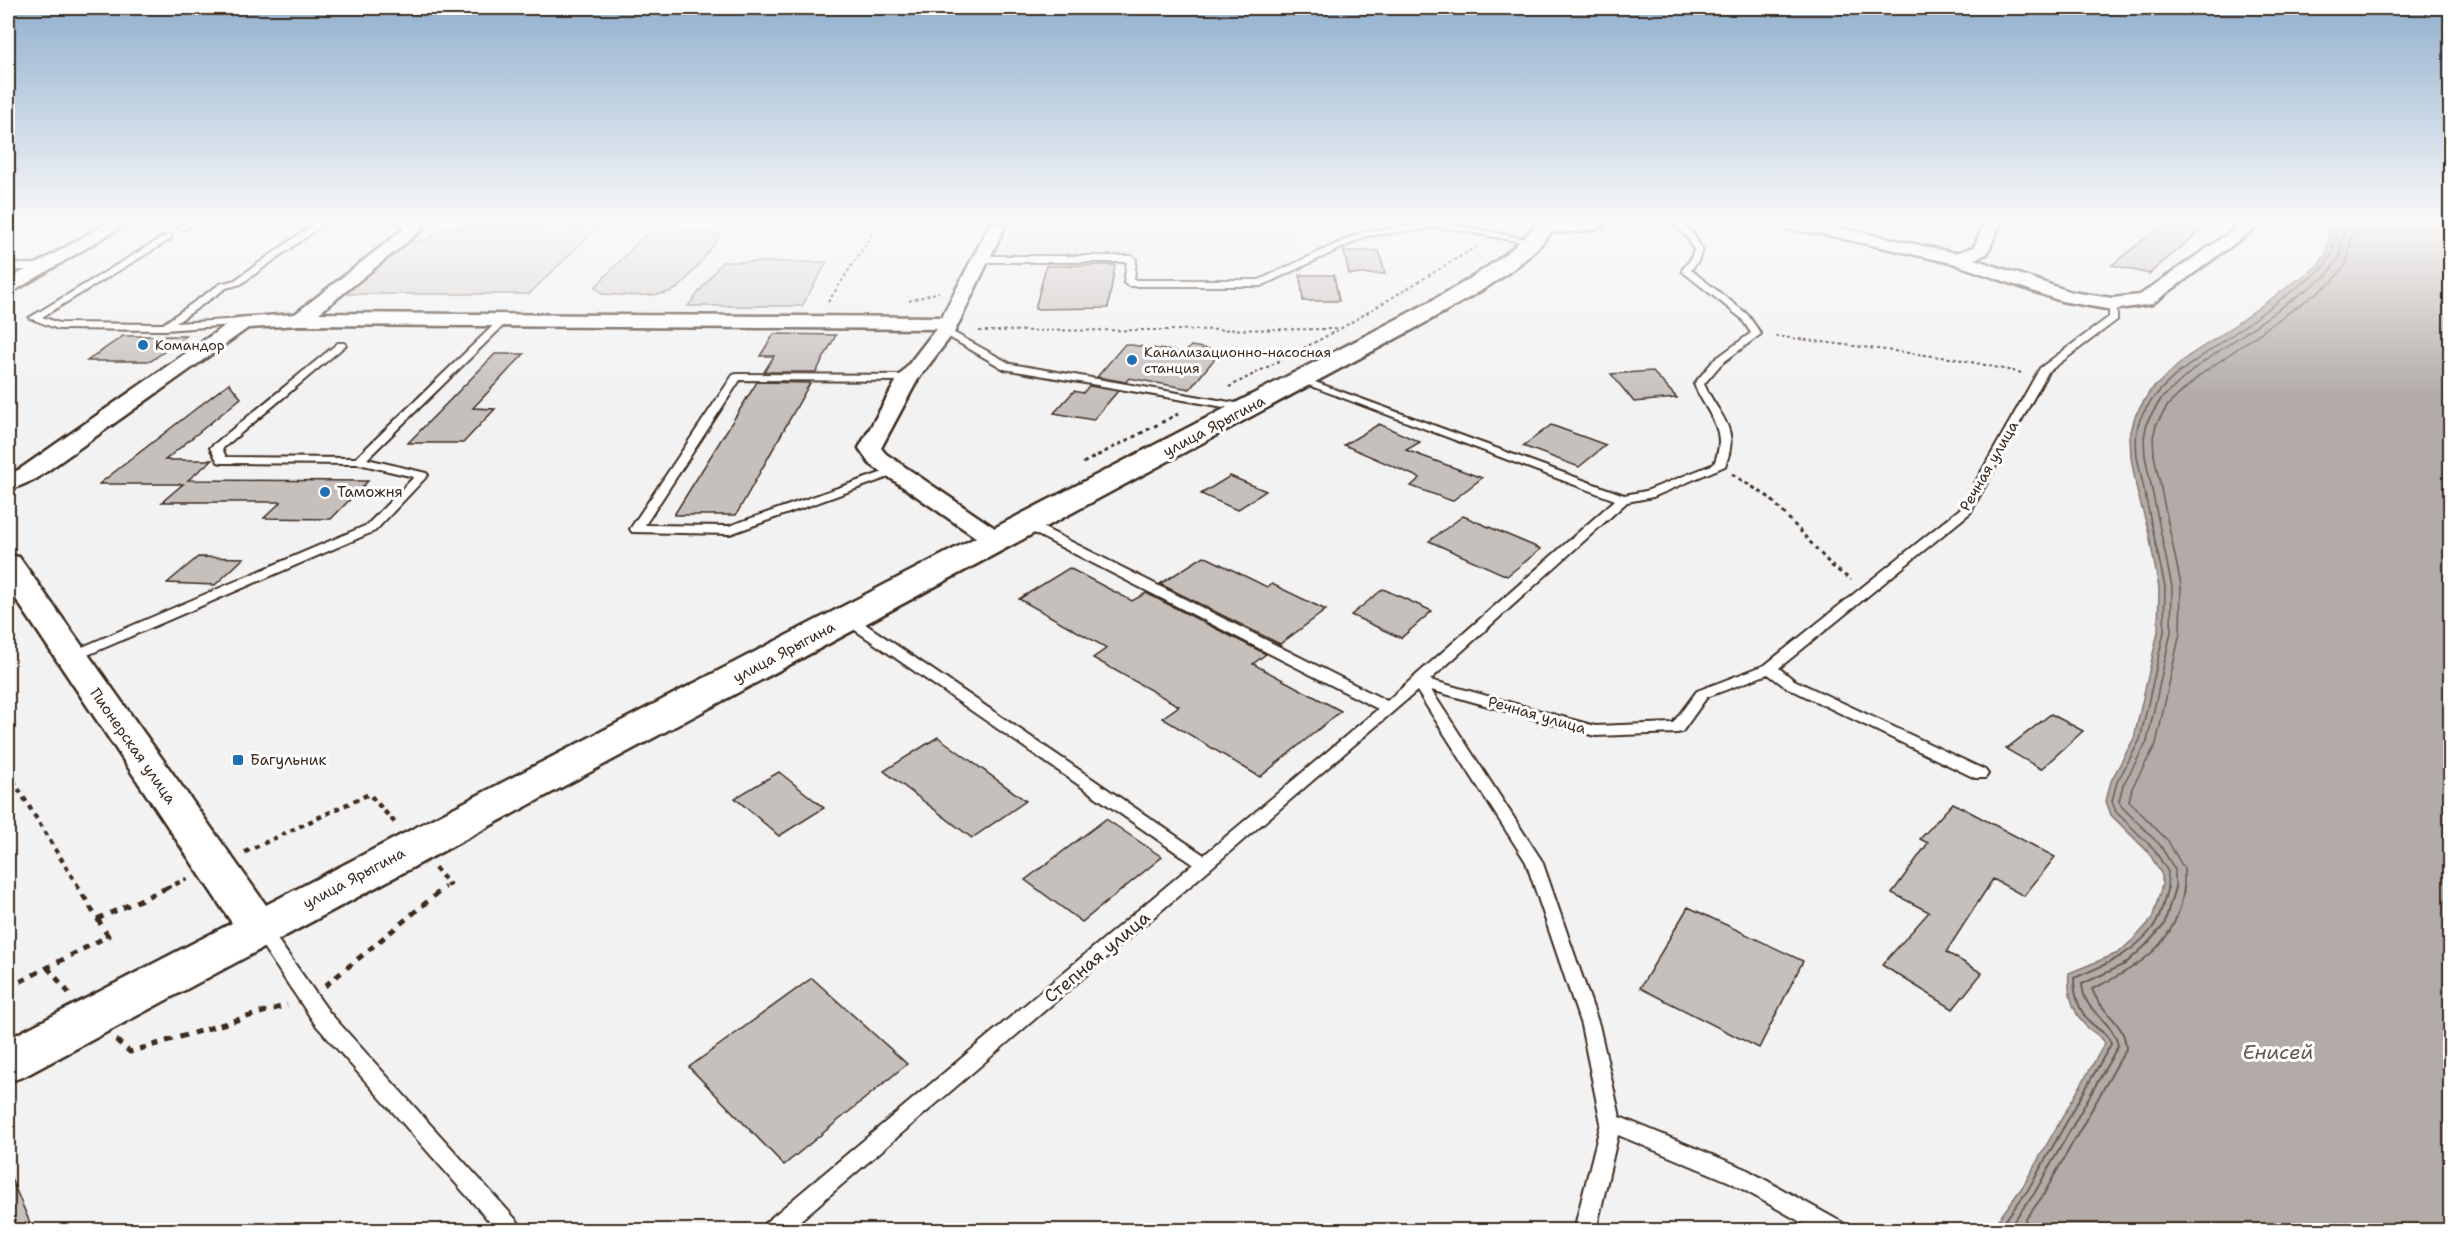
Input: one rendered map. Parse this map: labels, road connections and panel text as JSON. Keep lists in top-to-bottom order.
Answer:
{
  "streets": {
    "street": ["улица Ярыгина", "Пионерская улица"],
    "lane": ["Речная улица", "Степная улица"]
  },
  "crossings": [
    ["улица Ярыгина", "Пионерская улица"],
    ["Речная улица", "Степная улица"]
  ],
  "water": ["Енисей"],
  "places": {
    "other": ["Командор", "Канализационно-насосная станция", "Таможня"],
    "transit": ["Багульник"]
  }
}
